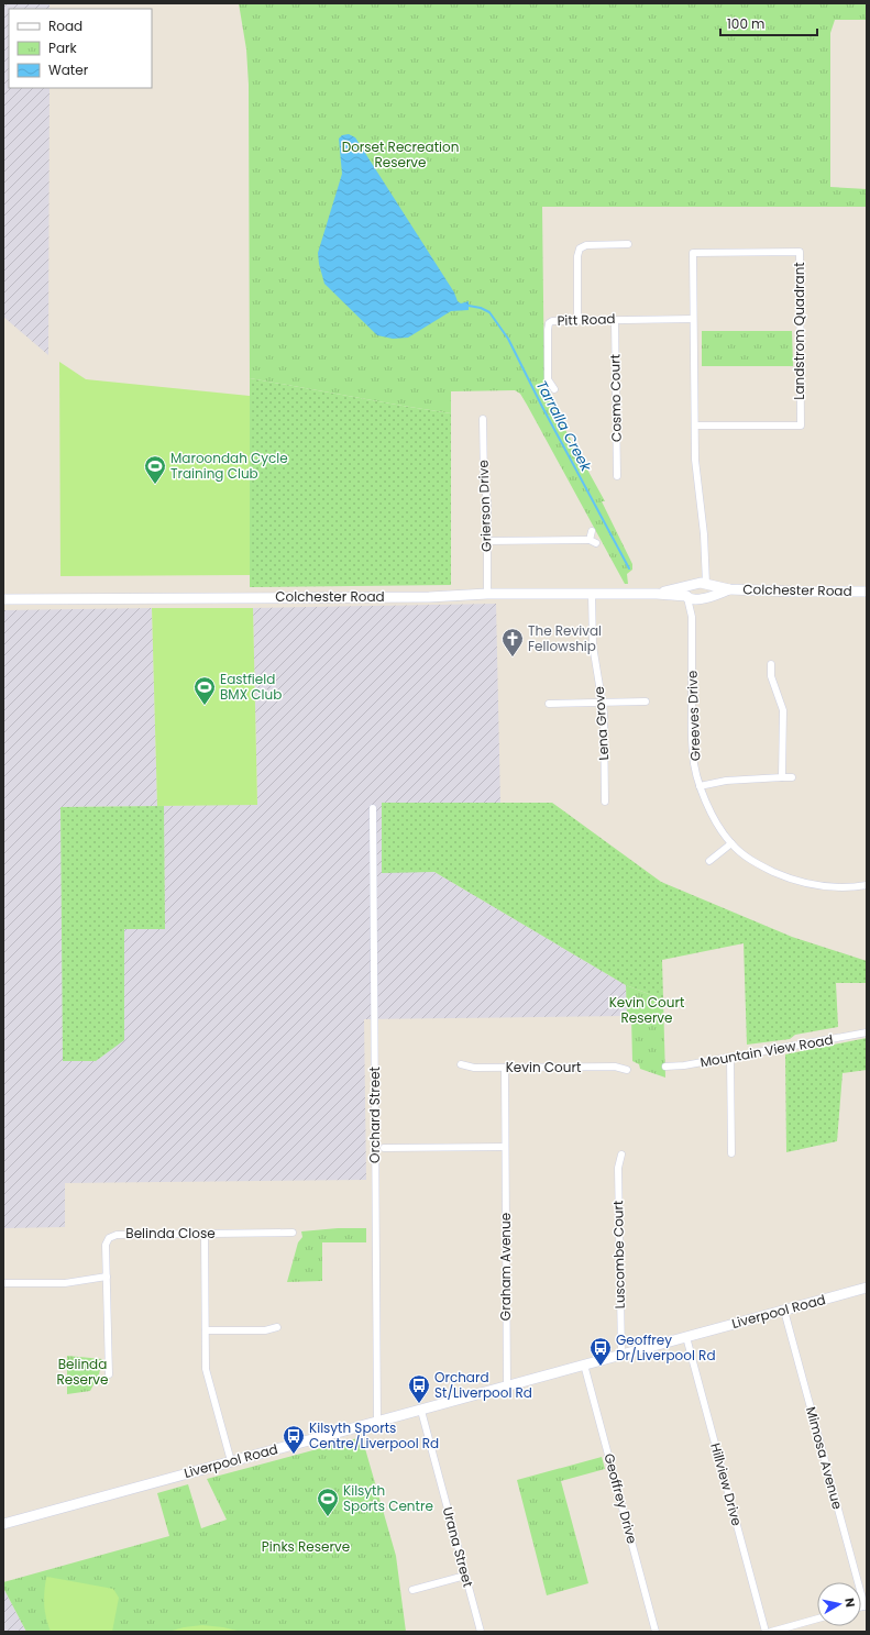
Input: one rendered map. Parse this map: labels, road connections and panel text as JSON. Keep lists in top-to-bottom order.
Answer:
{
  "streets": {
    "main road": ["Colchester Road", "Liverpool Road"],
    "street": [
      "Pitt Road",
      "Landstrom Quadrant",
      "Cosmo Court",
      "Grierson Drive",
      "Greeves Drive",
      "Lena Grove",
      "Mountain View Road",
      "Kevin Court",
      "Orchard Street",
      "Belinda Close",
      "Luscombe Court",
      "Graham Avenue",
      "Mimosa Avenue",
      "Hillview Drive",
      "Geoffrey Drive",
      "Urana Street"
    ]
  },
  "crossings": [
    ["Pitt Road", "Landstrom Quadrant"],
    ["Pitt Road", "Cosmo Court"],
    ["Landstrom Quadrant", "Colchester Road"],
    ["Landstrom Quadrant", "Greeves Drive"],
    ["Grierson Drive", "Colchester Road"],
    ["Colchester Road", "Greeves Drive"],
    ["Colchester Road", "Lena Grove"],
    ["Kevin Court", "Graham Avenue"],
    ["Orchard Street", "Liverpool Road"],
    ["Luscombe Court", "Liverpool Road"],
    ["Graham Avenue", "Liverpool Road"],
    ["Liverpool Road", "Mimosa Avenue"],
    ["Liverpool Road", "Hillview Drive"],
    ["Liverpool Road", "Geoffrey Drive"],
    ["Liverpool Road", "Urana Street"]
  ],
  "water": ["Tarralla Creek"],
  "parks": [
    "Dorset Recreation Reserve",
    "Kevin Court Reserve",
    "Belinda Reserve",
    "Pinks Reserve"
  ],
  "places": {
    "sports": ["Maroondah Cycle Training Club", "Eastfield BMX Club", "Kilsyth Sports Centre"],
    "church": ["The Revival Fellowship"],
    "bus stop": ["Geoffrey Dr/Liverpool Rd", "Orchard St/Liverpool Rd", "Kilsyth Sports Centre/Liverpool Rd"]
  },
  "legend": ["Road", "Park", "Water"],
  "scale_bar": "100 m",
  "north": "right"
}
